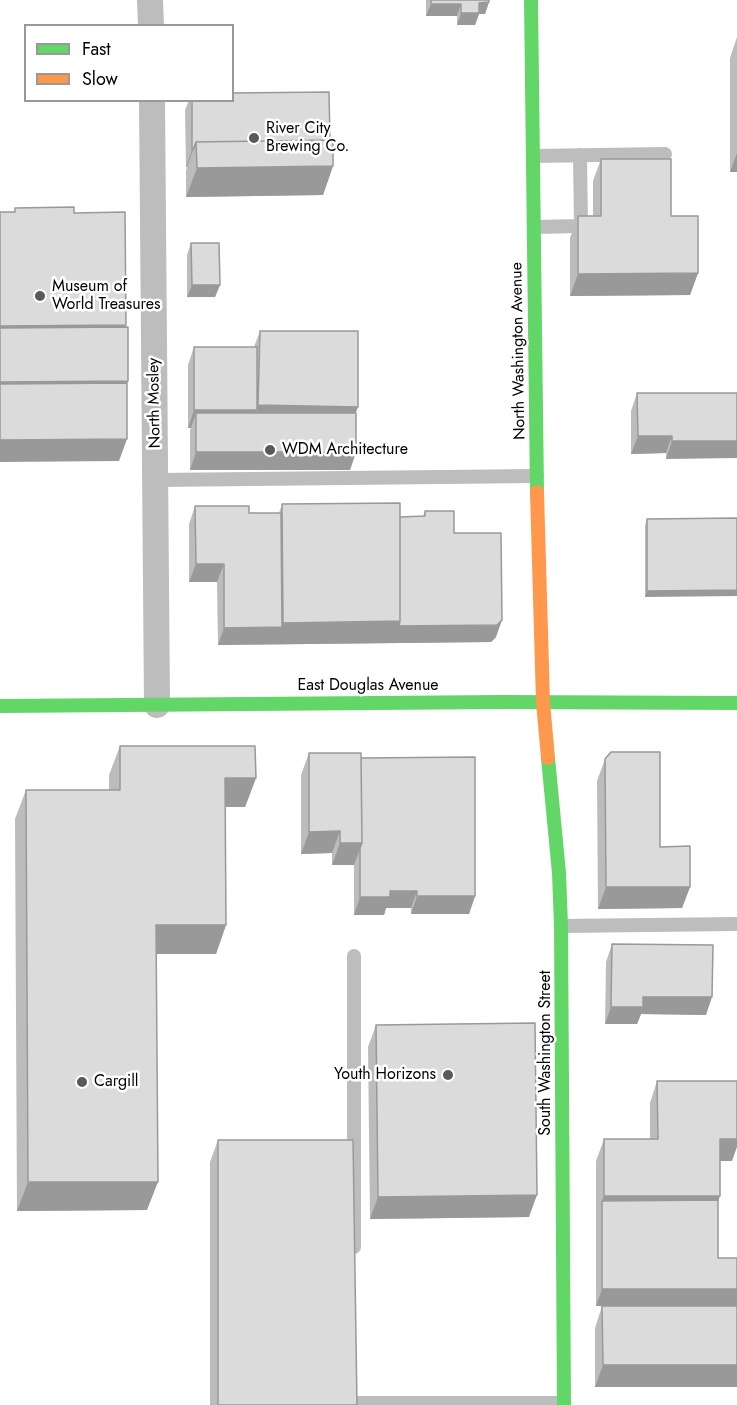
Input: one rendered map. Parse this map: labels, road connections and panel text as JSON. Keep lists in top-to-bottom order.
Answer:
{
  "streets": {
    "main road": ["North Washington Avenue", "East Douglas Avenue", "South Washington Street"],
    "street": ["North Mosley"]
  },
  "crossings": [
    ["North Washington Avenue", "East Douglas Avenue"],
    ["North Washington Avenue", "South Washington Street"],
    ["North Mosley", "East Douglas Avenue"],
    ["East Douglas Avenue", "South Washington Street"]
  ],
  "places": [
    "River City Brewing Co.",
    "Museum of World Treasures",
    "WDM Architecture",
    "Youth Horizons",
    "Cargill"
  ],
  "legend": ["Fast", "Slow"]
}
